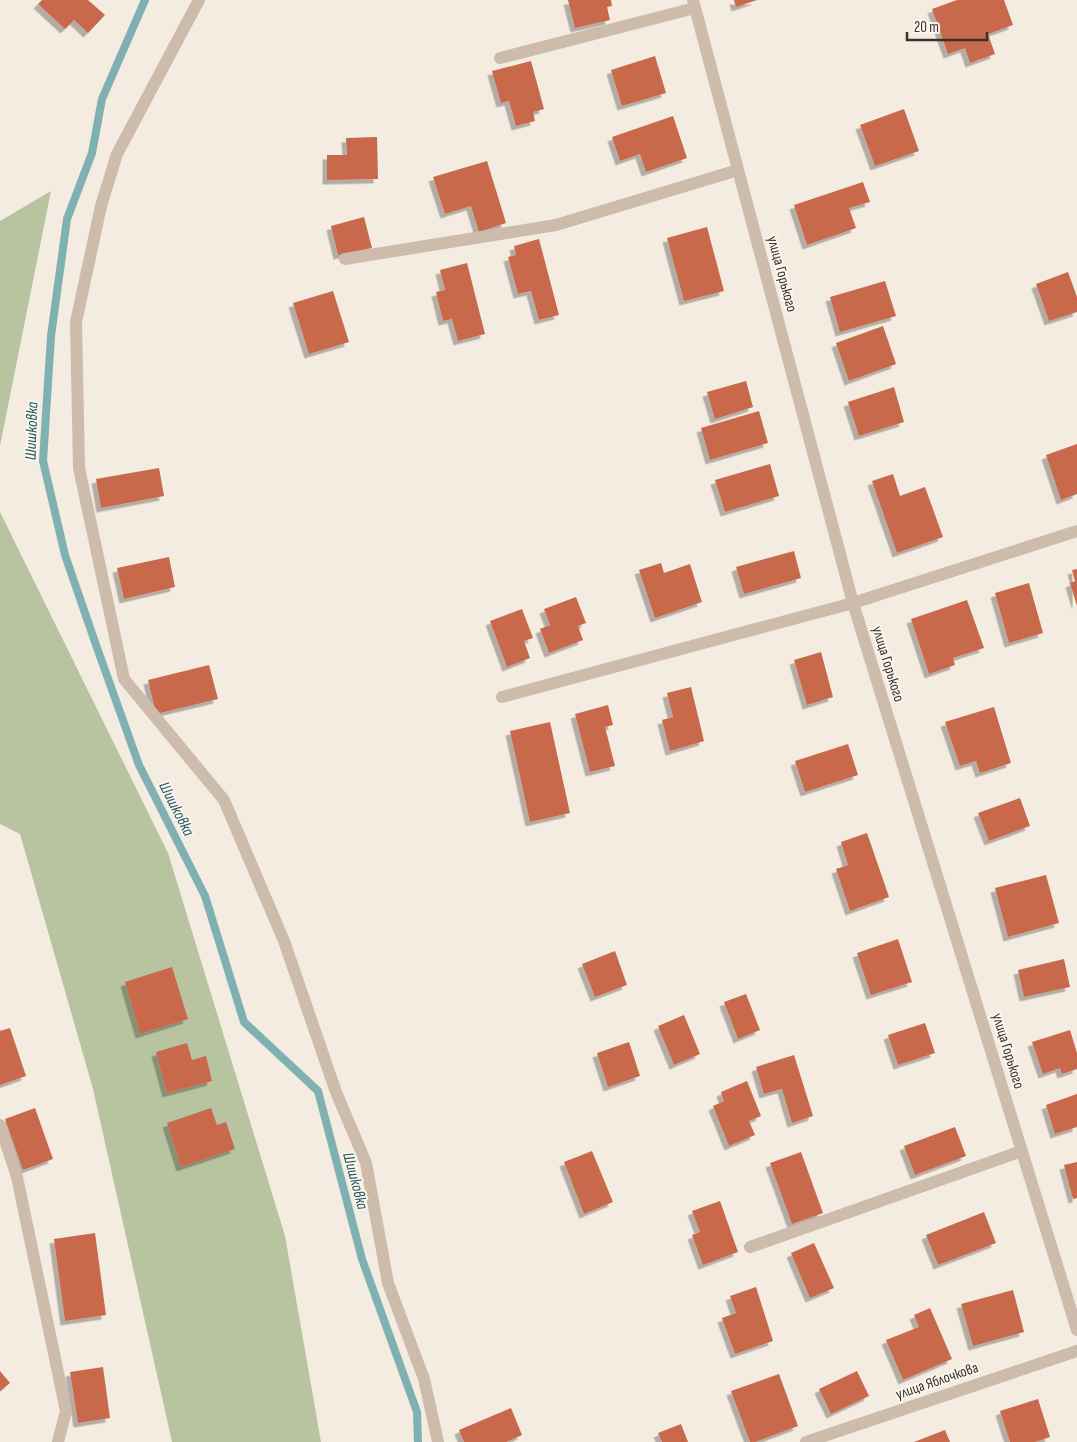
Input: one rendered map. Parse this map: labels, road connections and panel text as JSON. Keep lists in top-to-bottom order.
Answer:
{
  "streets": {
    "street": ["улица Горького", "улица Яблочкова"]
  },
  "water": ["Шишковка"],
  "scale_bar": "20 m"
}
